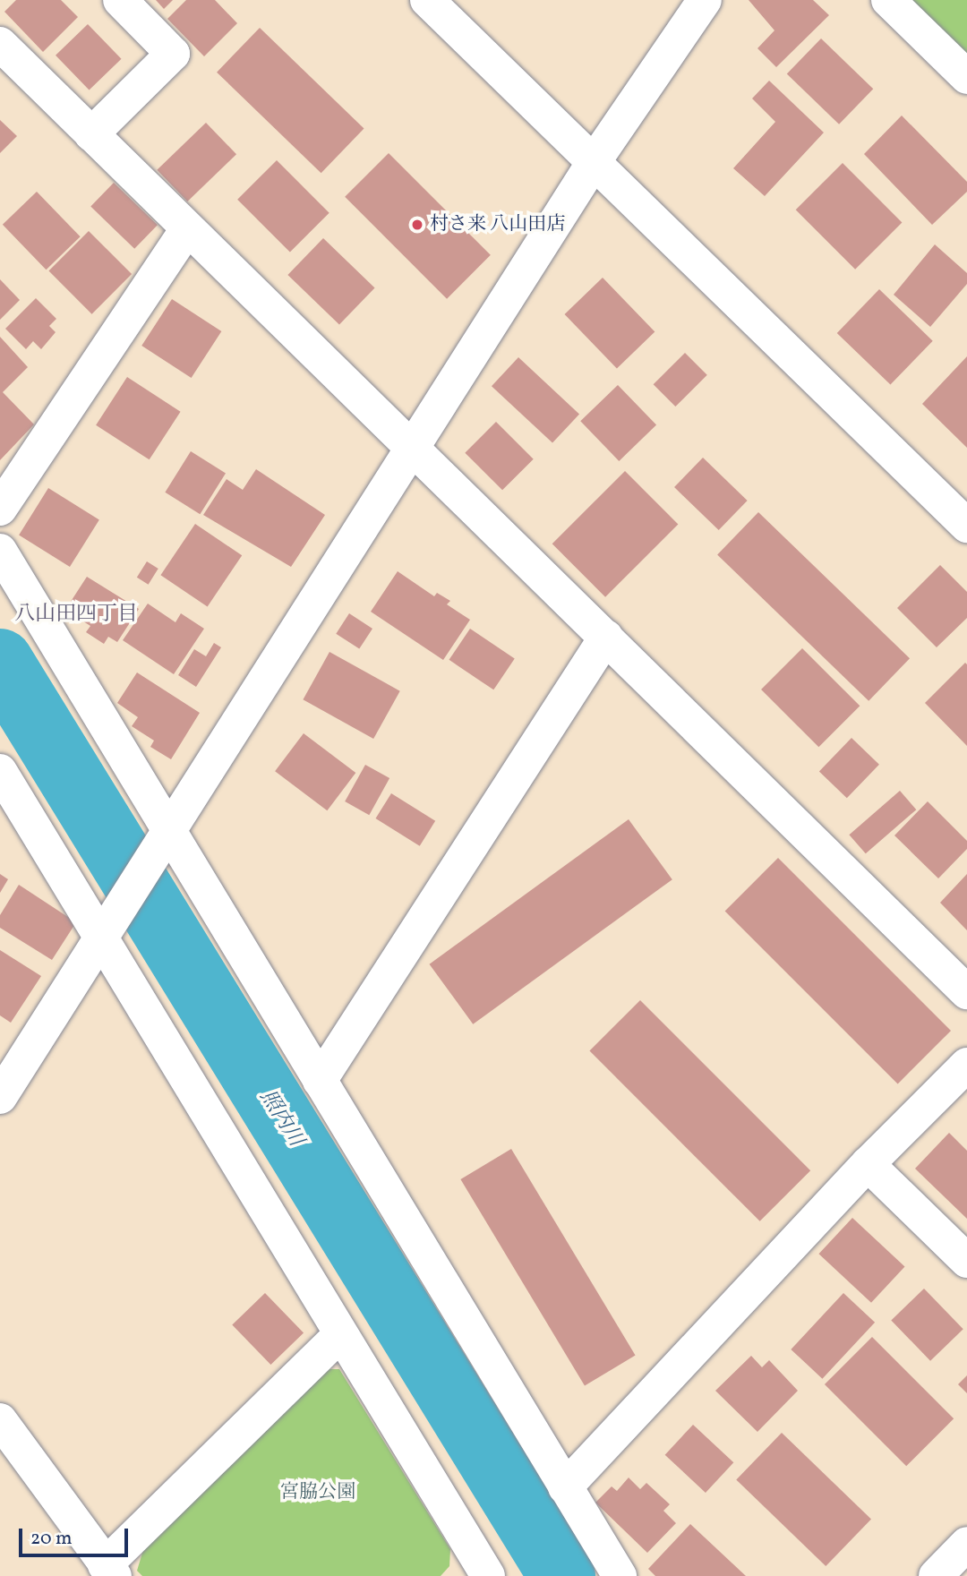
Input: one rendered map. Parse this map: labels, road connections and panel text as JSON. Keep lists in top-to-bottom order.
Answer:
{
  "districts": ["八山田四丁目"],
  "water": ["照内川"],
  "parks": ["宮脇公園"],
  "places": ["村さ来 八山田店"],
  "scale_bar": "20 m"
}
